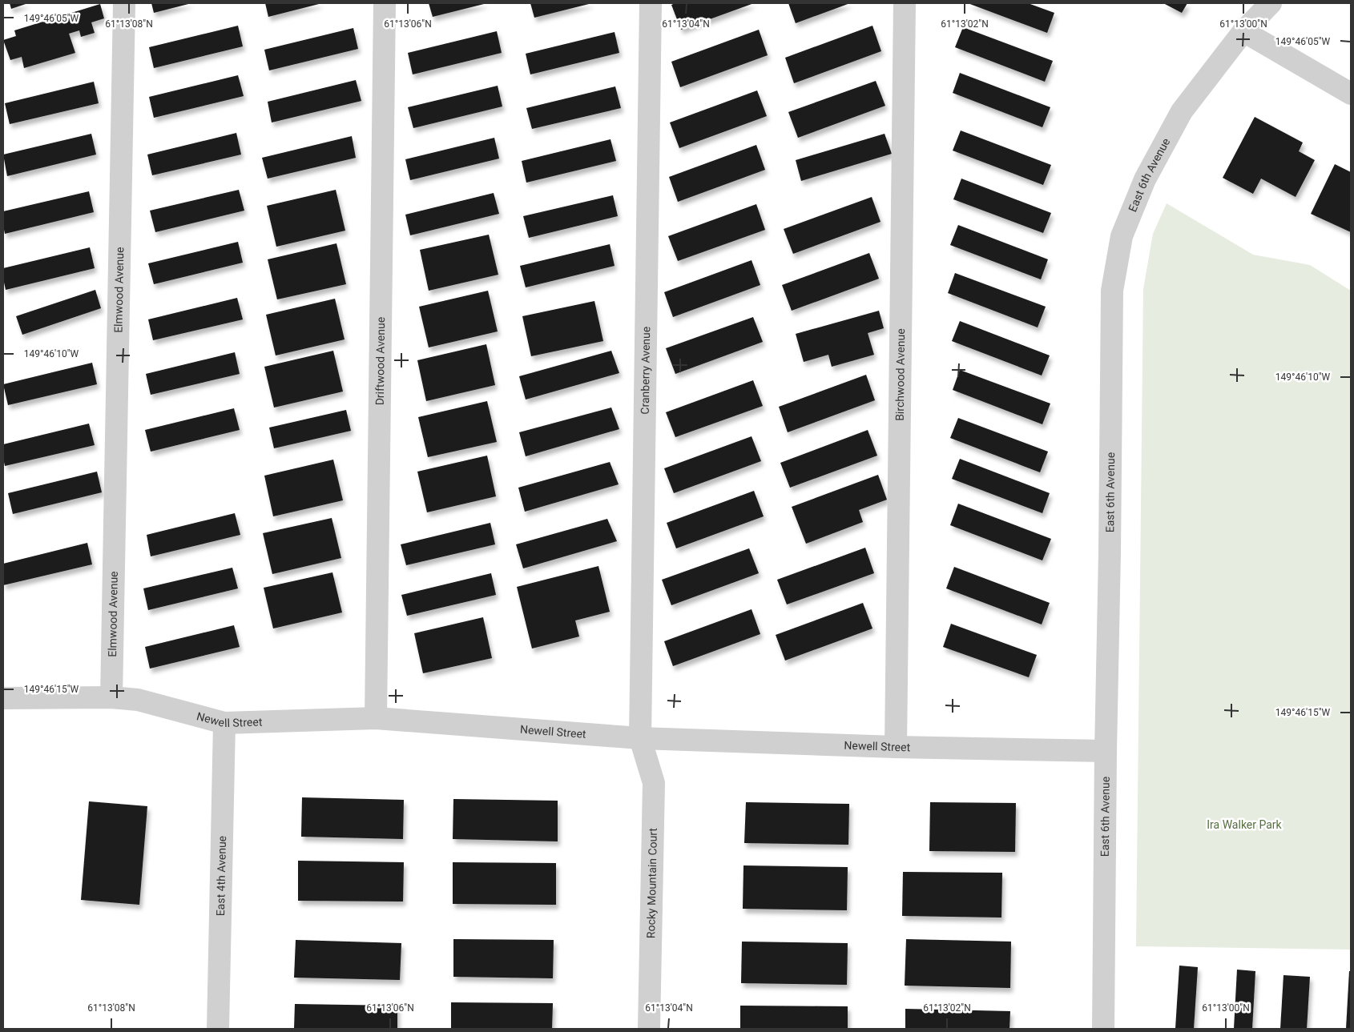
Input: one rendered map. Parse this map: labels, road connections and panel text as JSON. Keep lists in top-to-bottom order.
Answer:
{
  "streets": {
    "street": [
      "East 6th Avenue",
      "Elmwood Avenue",
      "Driftwood Avenue",
      "Cranberry Avenue",
      "Birchwood Avenue",
      "Newell Street",
      "East 4th Avenue",
      "Rocky Mountain Court"
    ]
  },
  "crossings": [
    ["East 6th Avenue", "Newell Street"],
    ["Elmwood Avenue", "Newell Street"],
    ["Driftwood Avenue", "Newell Street"],
    ["Cranberry Avenue", "Newell Street"],
    ["Cranberry Avenue", "Rocky Mountain Court"],
    ["Birchwood Avenue", "Newell Street"],
    ["Newell Street", "East 4th Avenue"],
    ["Newell Street", "Rocky Mountain Court"]
  ],
  "parks": ["Ira Walker Park"],
  "coordinates": [
    "149°46'05\"W",
    "61°13'08\"N",
    "61°13'06\"N",
    "61°13'04\"N",
    "61°13'02\"N",
    "61°13'00\"N",
    "149°46'10\"W",
    "149°46'15\"W"
  ]
}
